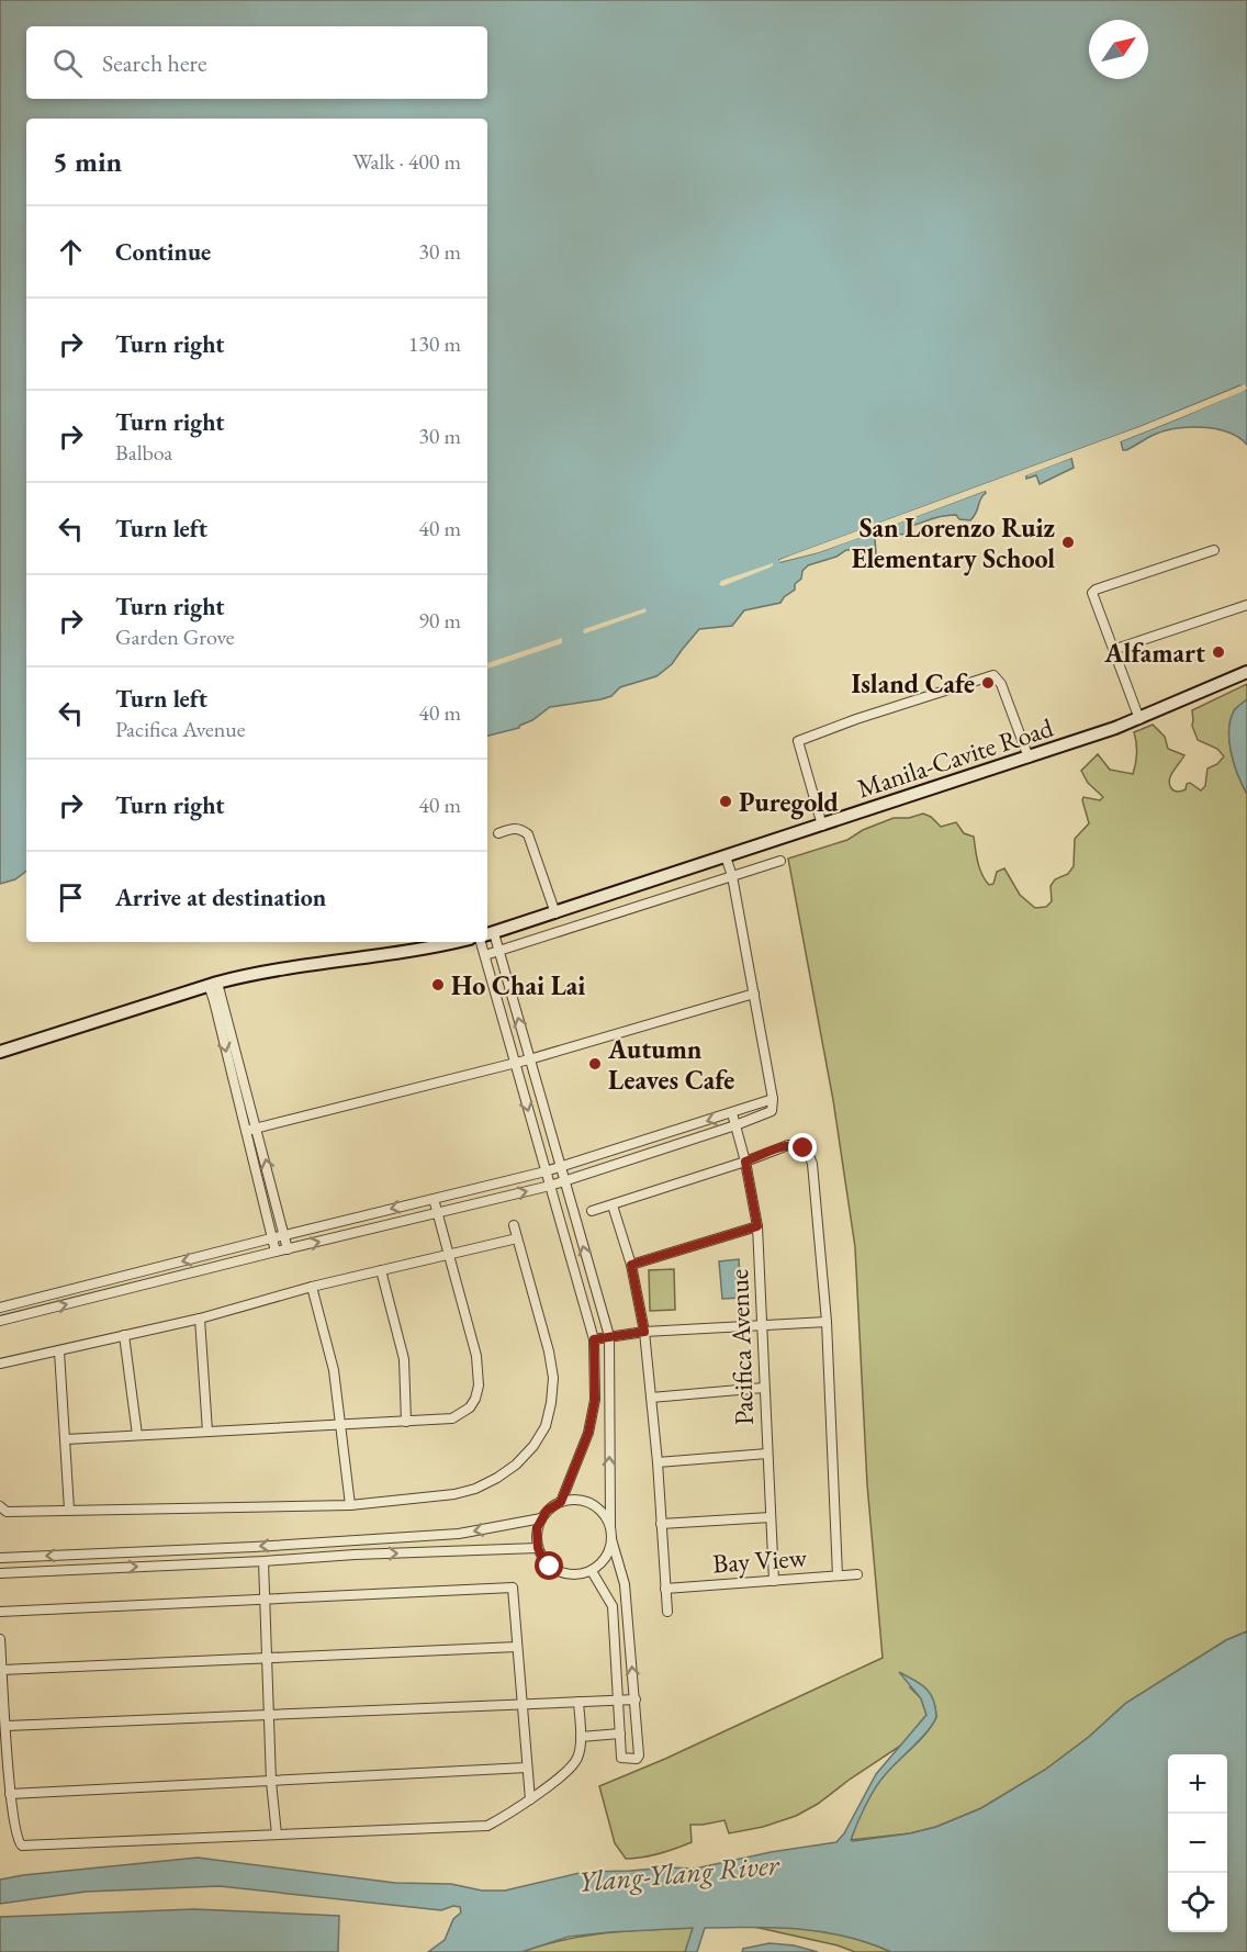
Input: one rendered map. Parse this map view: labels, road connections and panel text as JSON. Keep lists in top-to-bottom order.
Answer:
{
  "streets": {
    "main road": ["Manila-Cavite Road"],
    "street": ["Pacifica Avenue", "Bay View"]
  },
  "crossings": [
    ["Pacifica Avenue", "Bay View"]
  ],
  "water": ["Ylang-Ylang River"],
  "places": [
    "San Lorenzo Ruiz Elementary School",
    "Alfamart",
    "Island Cafe",
    "Puregold",
    "Ho Chai Lai",
    "Autumn Leaves Cafe"
  ],
  "north": "top right",
  "page": {
    "search": "Search here",
    "heading": ["5 min", "Walk · 400 m"],
    "list": [
      ["Continue", "30 m"],
      ["Turn right", "130 m"],
      ["Turn right", "Balboa", "30 m"],
      ["Turn left", "40 m"],
      ["Turn right", "Garden Grove", "90 m"],
      ["Turn left", "Pacifica Avenue", "40 m"],
      ["Turn right", "40 m"],
      "Arrive at destination"
    ],
    "map_buttons": ["+", "−"]
  }
}
